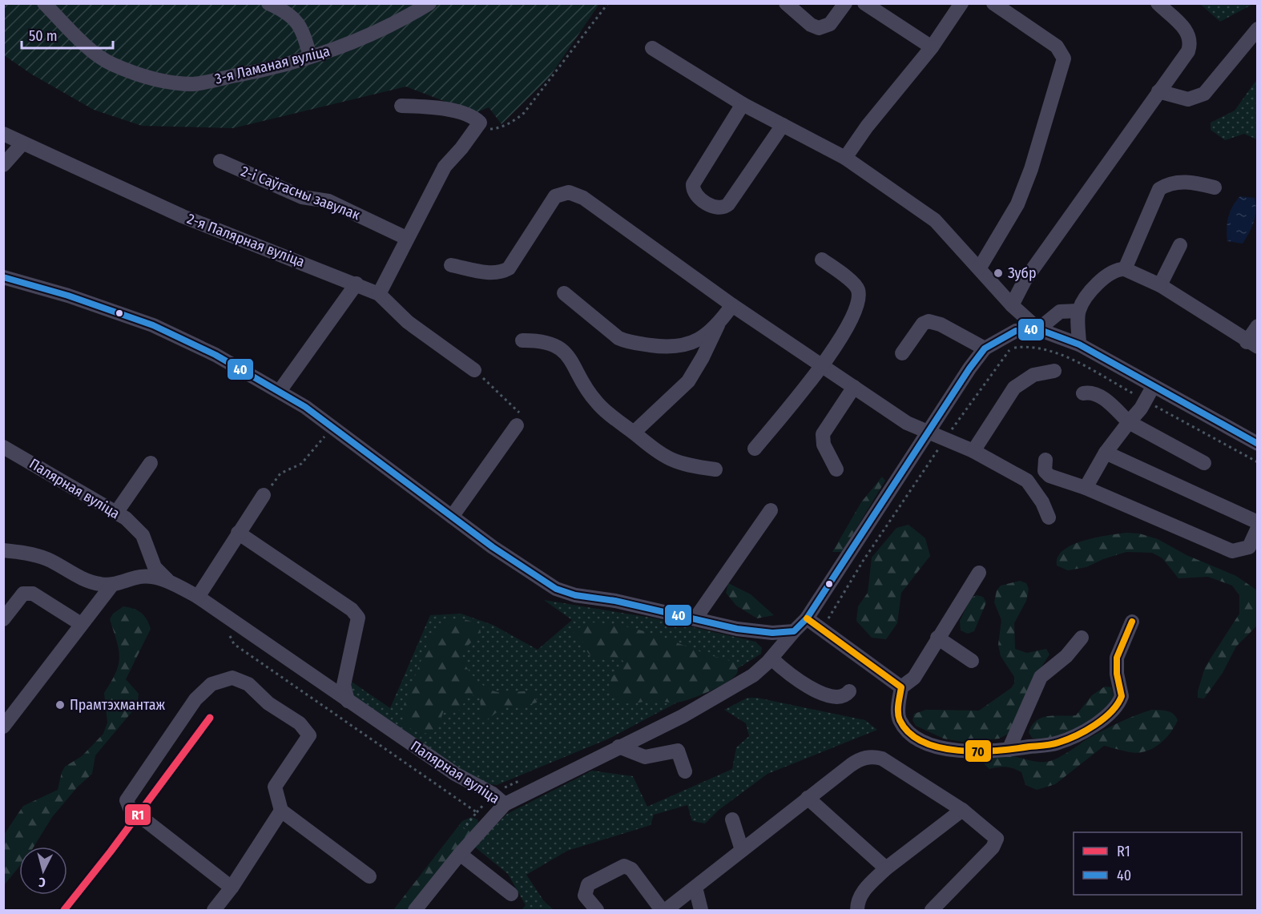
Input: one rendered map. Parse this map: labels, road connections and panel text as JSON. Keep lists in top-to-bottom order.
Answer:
{
  "streets": {
    "street": [
      "3-я Ламаная вуліца",
      "2-і Саўгасны завулак",
      "2-я Палярная вуліца",
      "Палярная вуліца"
    ]
  },
  "places": ["Зубр", "Прамтэхмантаж"],
  "lines": ["transit line 40", "transit line 70", "transit line R1"],
  "legend": ["R1", "40"],
  "scale_bar": "50 m",
  "north": "bottom"
}
